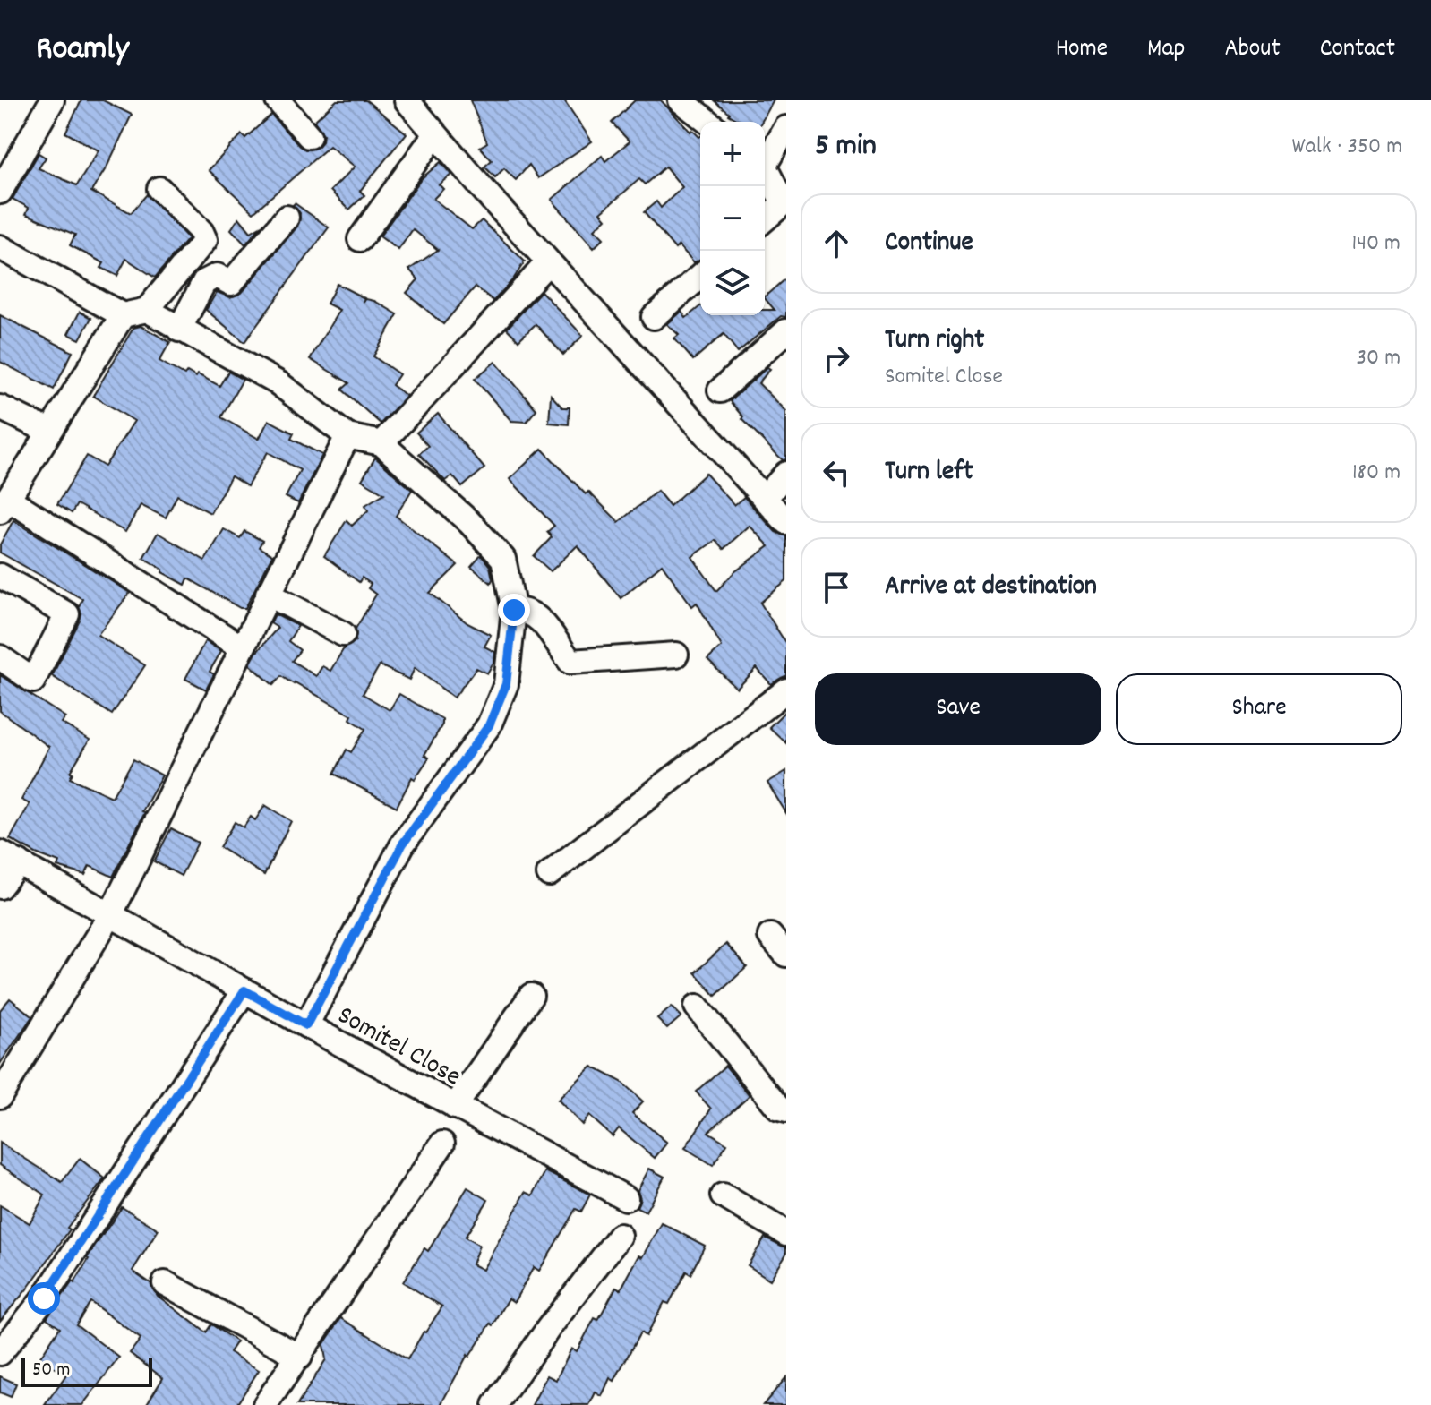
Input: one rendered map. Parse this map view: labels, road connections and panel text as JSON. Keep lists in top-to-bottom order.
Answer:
{
  "streets": {
    "street": ["Somitel Close"]
  },
  "scale_bar": "50 m",
  "page": {
    "header": "Roamly",
    "nav": [
      "Home",
      "Map",
      "About",
      "Contact"
    ],
    "heading": ["5 min", "Walk · 350 m"],
    "map_buttons": ["+", "−"],
    "list": [
      ["Continue", "140 m"],
      ["Turn right", "Somitel Close", "30 m"],
      ["Turn left", "180 m"],
      "Arrive at destination"
    ],
    "buttons": ["Save", "Share"],
    "scale": "50 m"
  }
}
